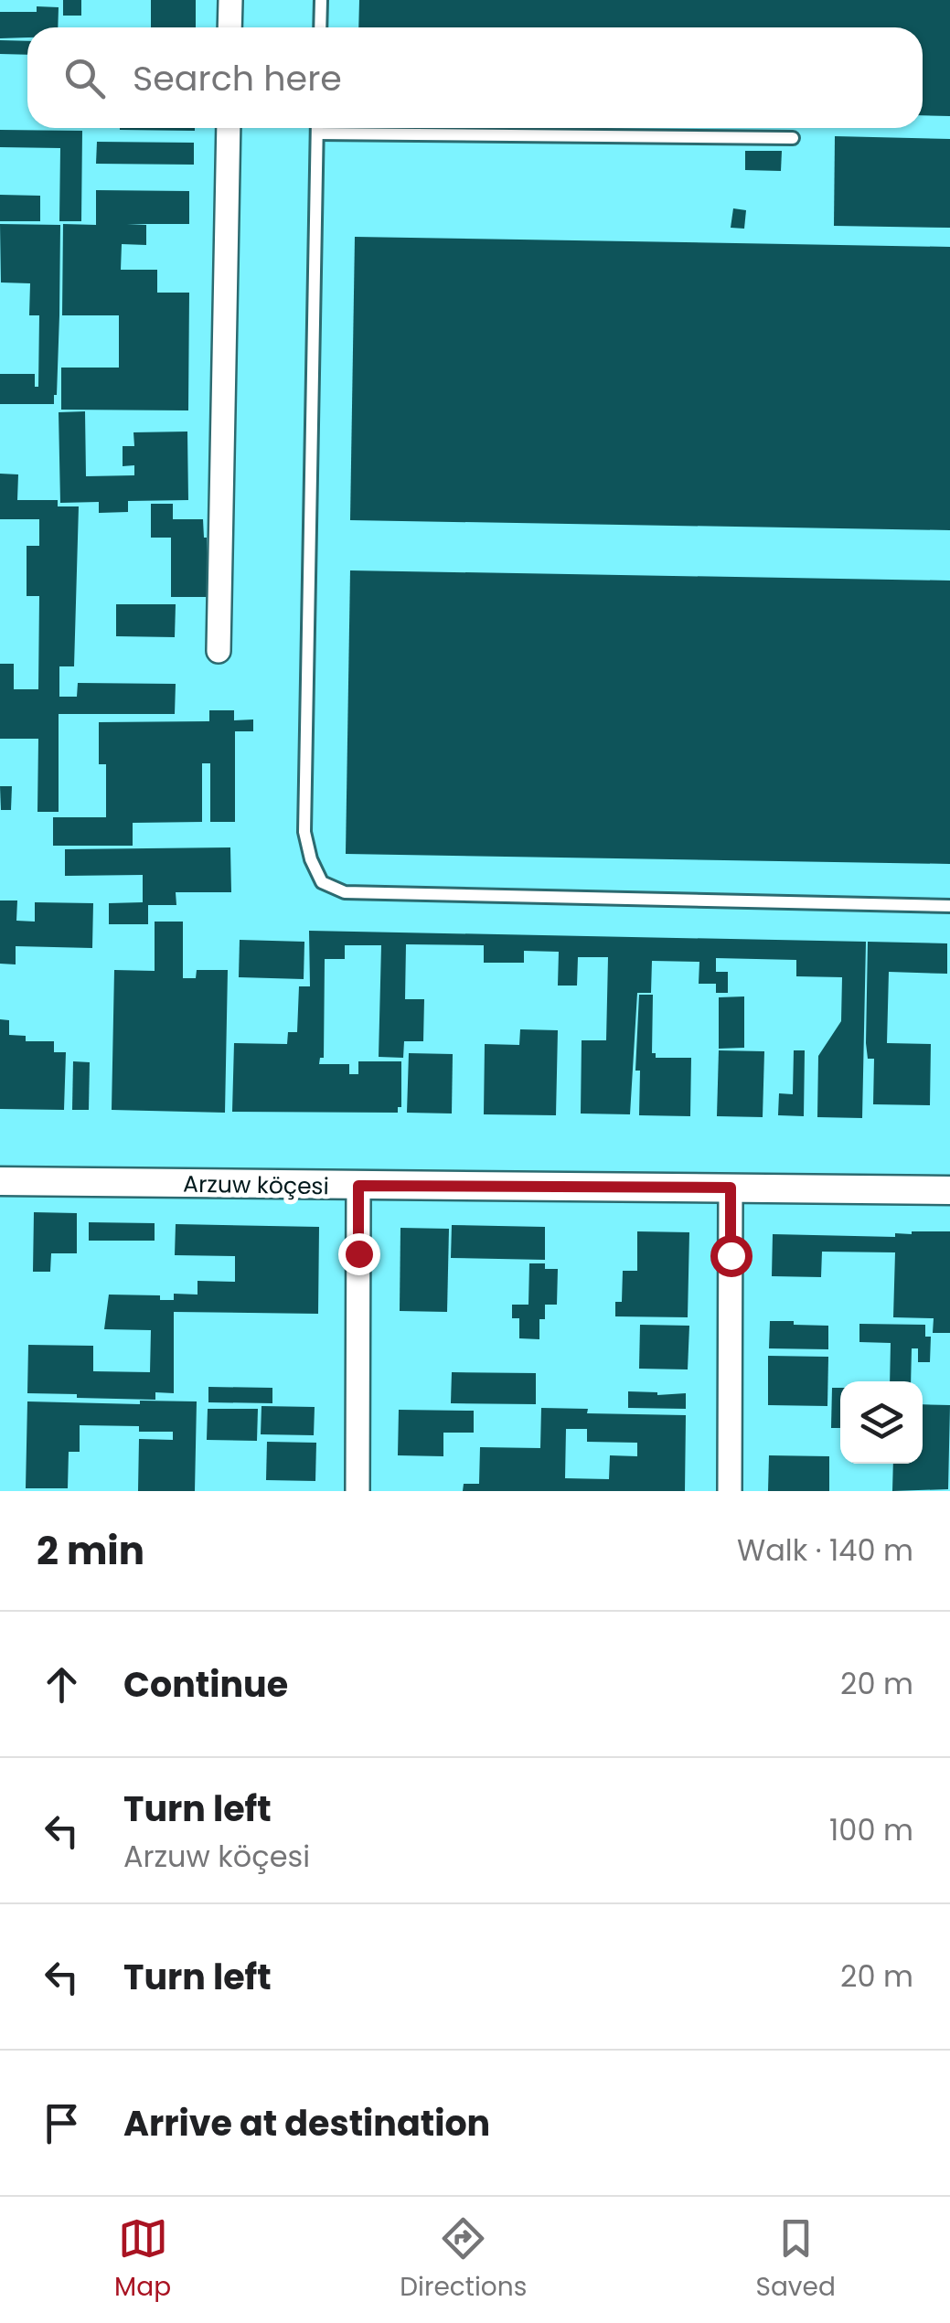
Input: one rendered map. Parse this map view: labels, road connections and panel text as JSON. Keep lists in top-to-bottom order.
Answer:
{
  "streets": {
    "street": ["Arzuw köçesi"]
  },
  "page": {
    "search": "Search here",
    "heading": ["2 min", "Walk · 140 m"],
    "list": [
      ["Continue", "20 m"],
      ["Turn left", "Arzuw köçesi", "100 m"],
      ["Turn left", "20 m"],
      "Arrive at destination"
    ],
    "nav": ["Map", "Directions", "Saved"]
  }
}
